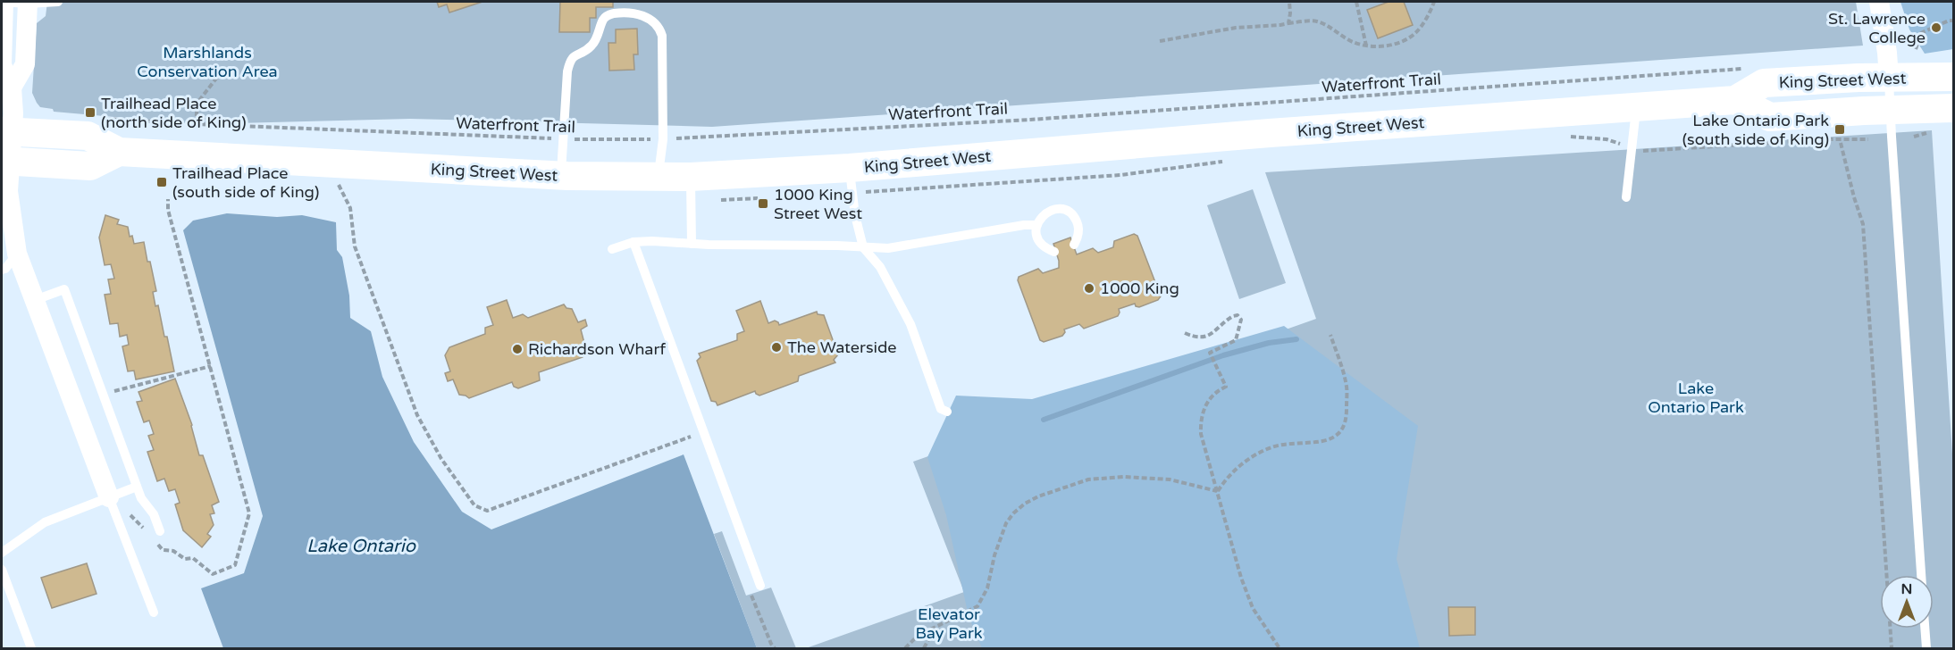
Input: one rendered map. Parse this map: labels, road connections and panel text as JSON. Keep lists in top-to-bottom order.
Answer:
{
  "streets": {
    "main road": ["King Street West"],
    "path": ["Waterfront Trail"]
  },
  "water": ["Lake Ontario"],
  "parks": ["Marshlands Conservation Area", "Lake Ontario Park", "Elevator Bay Park"],
  "places": {
    "other": [
      "St. Lawrence College",
      "1000 King",
      "The Waterside",
      "Richardson Wharf"
    ],
    "transit": [
      "Trailhead Place (north side of King)",
      "Lake Ontario Park (south side of King)",
      "Trailhead Place (south side of King)",
      "1000 King Street West"
    ]
  },
  "north": "top"
}
